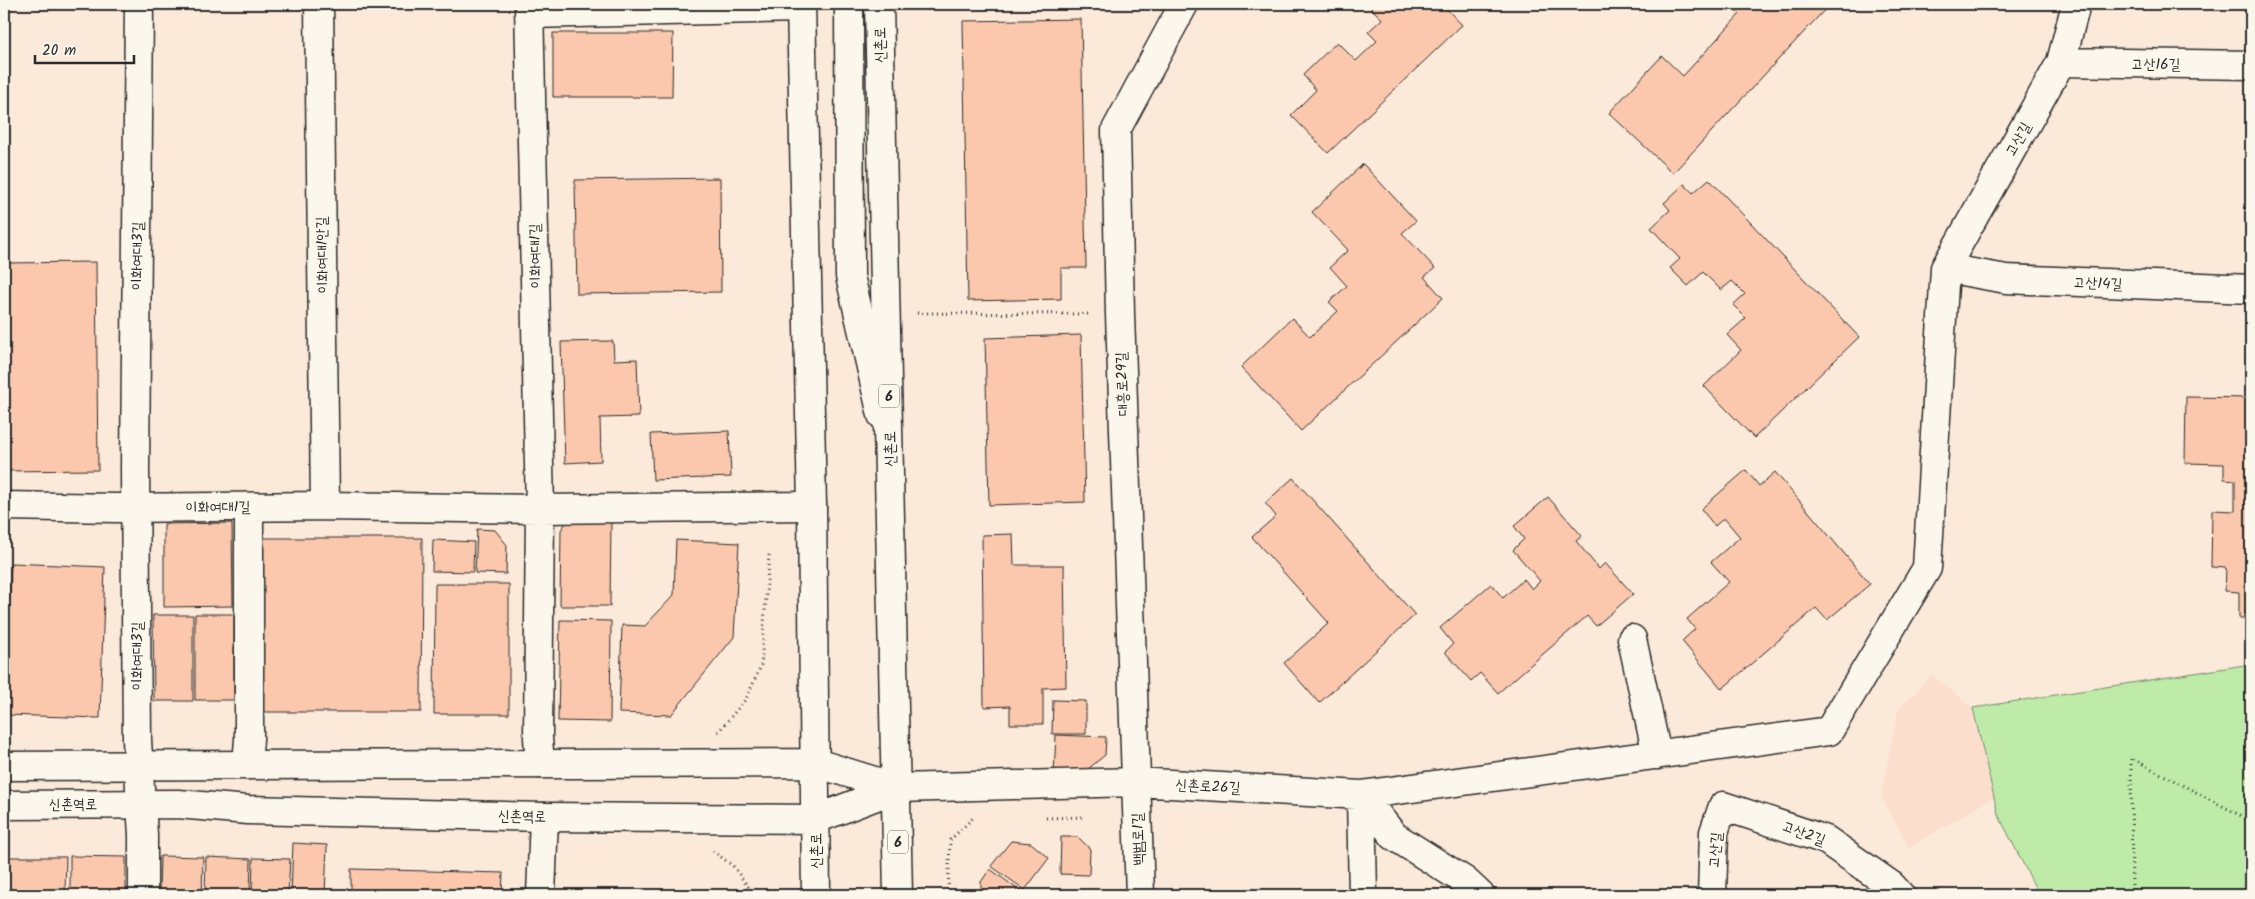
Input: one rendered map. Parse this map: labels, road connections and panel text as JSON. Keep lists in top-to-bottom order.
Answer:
{
  "streets": {
    "street": [
      "신촌로",
      "고산16길",
      "고산길",
      "이화여대1안길",
      "이화여대3길",
      "이화여대1길",
      "고산14길",
      "대흥로29길",
      "6",
      "신촌로26길",
      "신촌역로",
      "고산2길",
      "백범로1길"
    ]
  },
  "crossings": [
    ["신촌로", "이화여대1길"],
    ["신촌로", "신촌로26길"],
    ["신촌로", "신촌역로"],
    ["고산16길", "고산길"],
    ["고산길", "고산14길"],
    ["고산길", "신촌로26길"],
    ["고산길", "고산2길"],
    ["이화여대1안길", "이화여대1길"],
    ["이화여대3길", "이화여대1길"],
    ["이화여대3길", "신촌역로"],
    ["고산14길", "신촌로26길"],
    ["대흥로29길", "신촌로26길"],
    ["대흥로29길", "백범로1길"],
    ["신촌로26길", "신촌역로"],
    ["신촌로26길", "백범로1길"]
  ],
  "scale_bar": "20 m"
}
